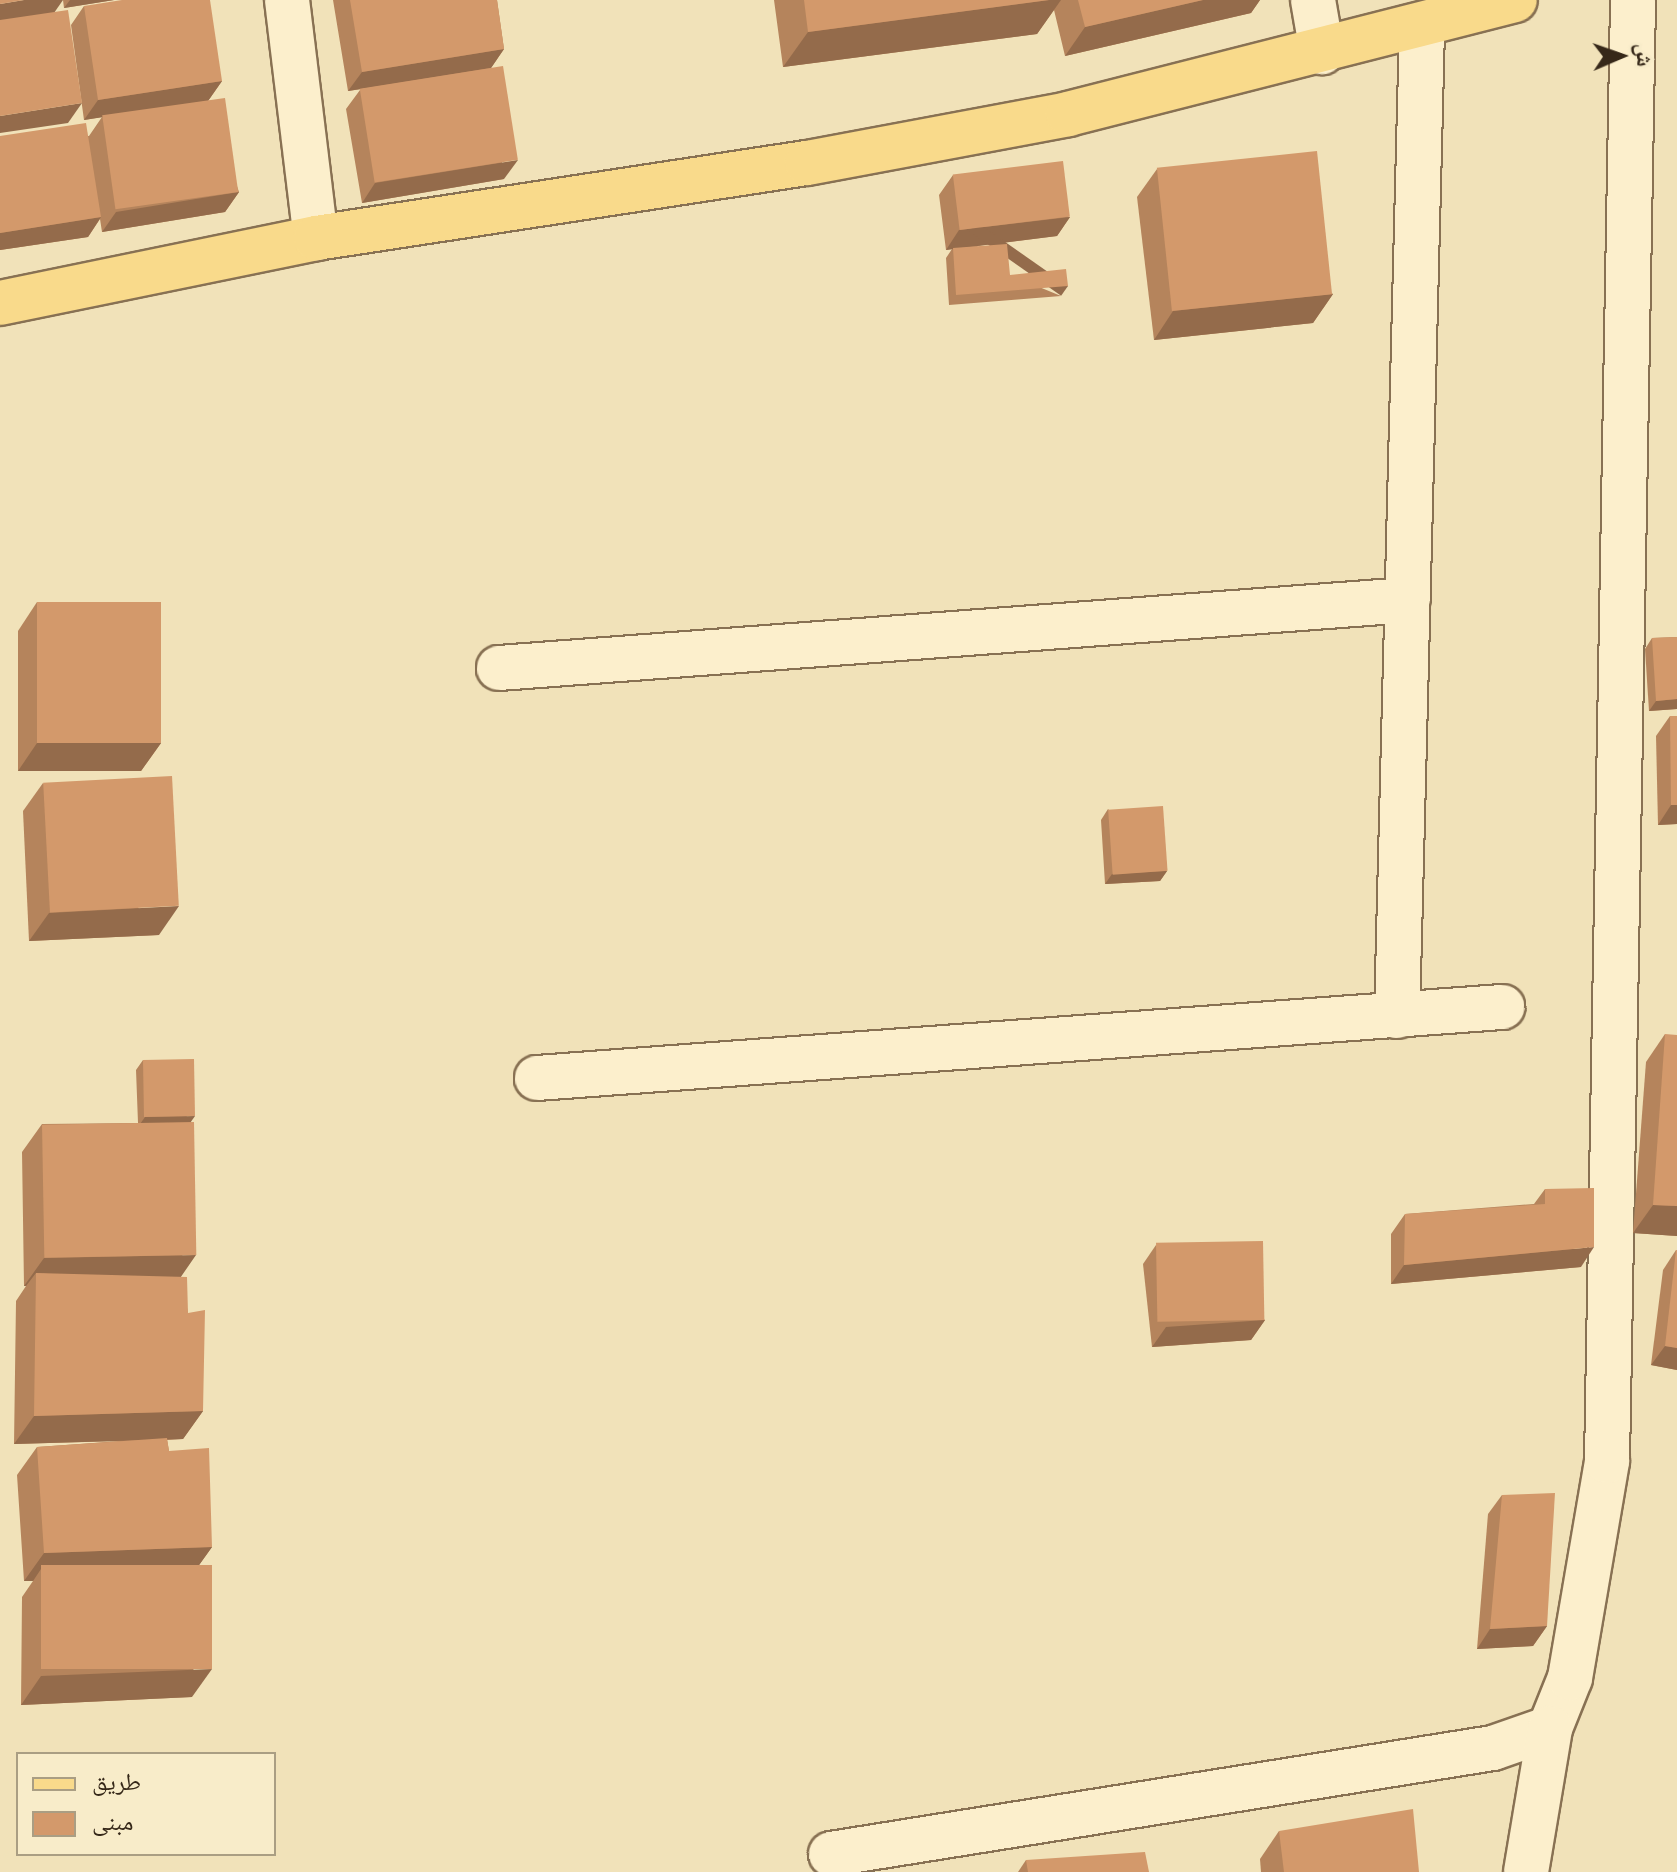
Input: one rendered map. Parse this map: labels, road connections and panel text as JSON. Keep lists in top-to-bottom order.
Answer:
{
  "legend": ["طريق", "مبنى"],
  "north": "right"
}
